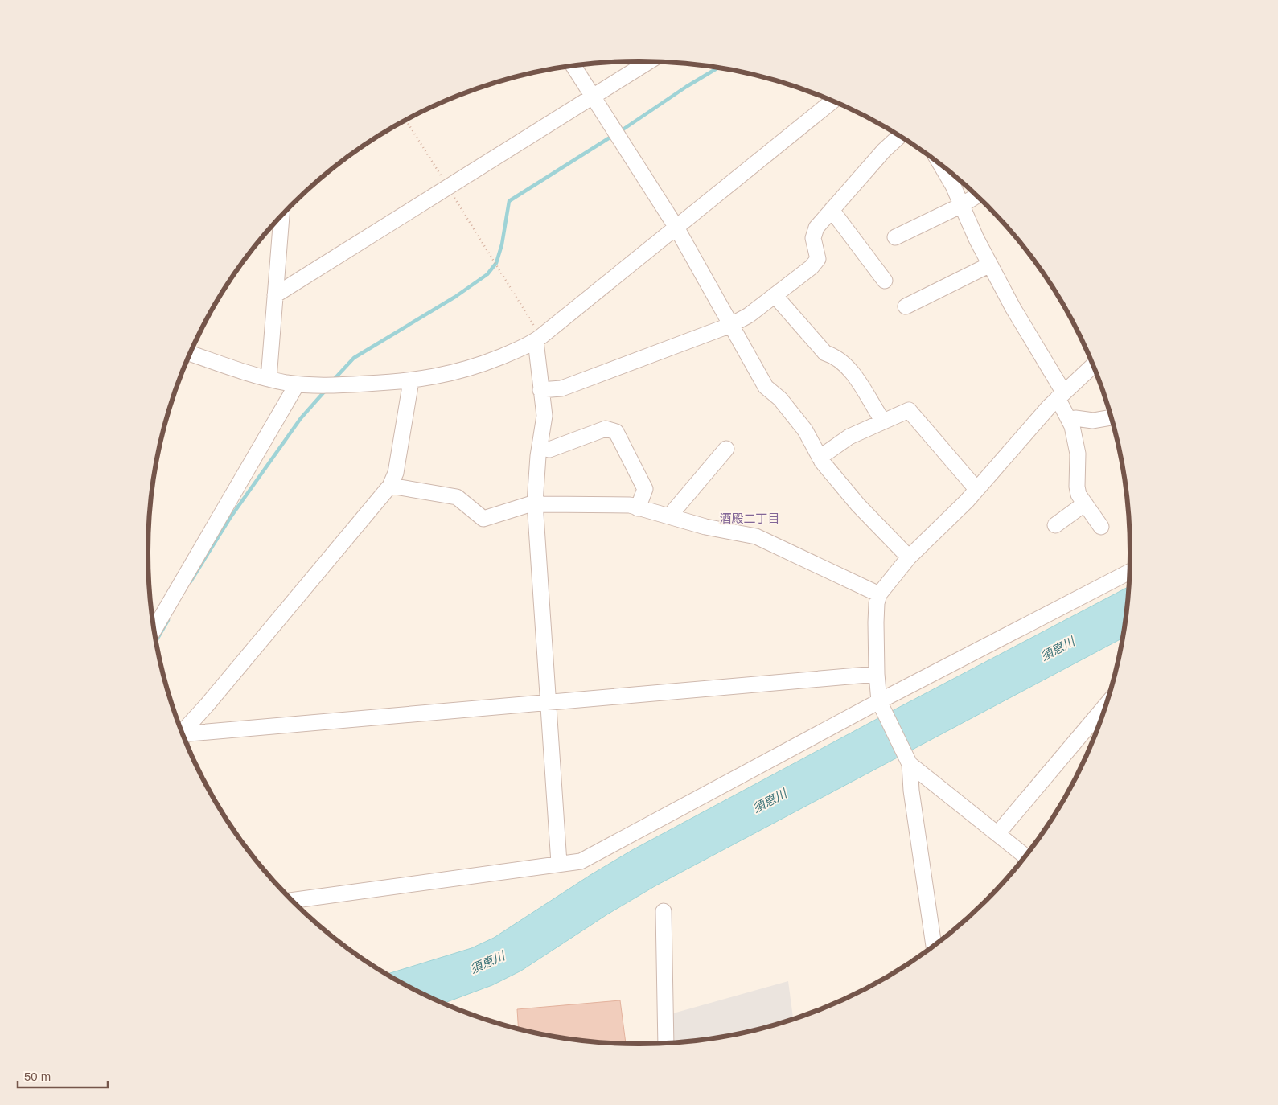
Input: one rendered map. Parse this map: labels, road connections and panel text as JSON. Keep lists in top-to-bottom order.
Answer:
{
  "districts": ["酒殿二丁目"],
  "water": ["須恵川"],
  "scale_bar": "50 m"
}
